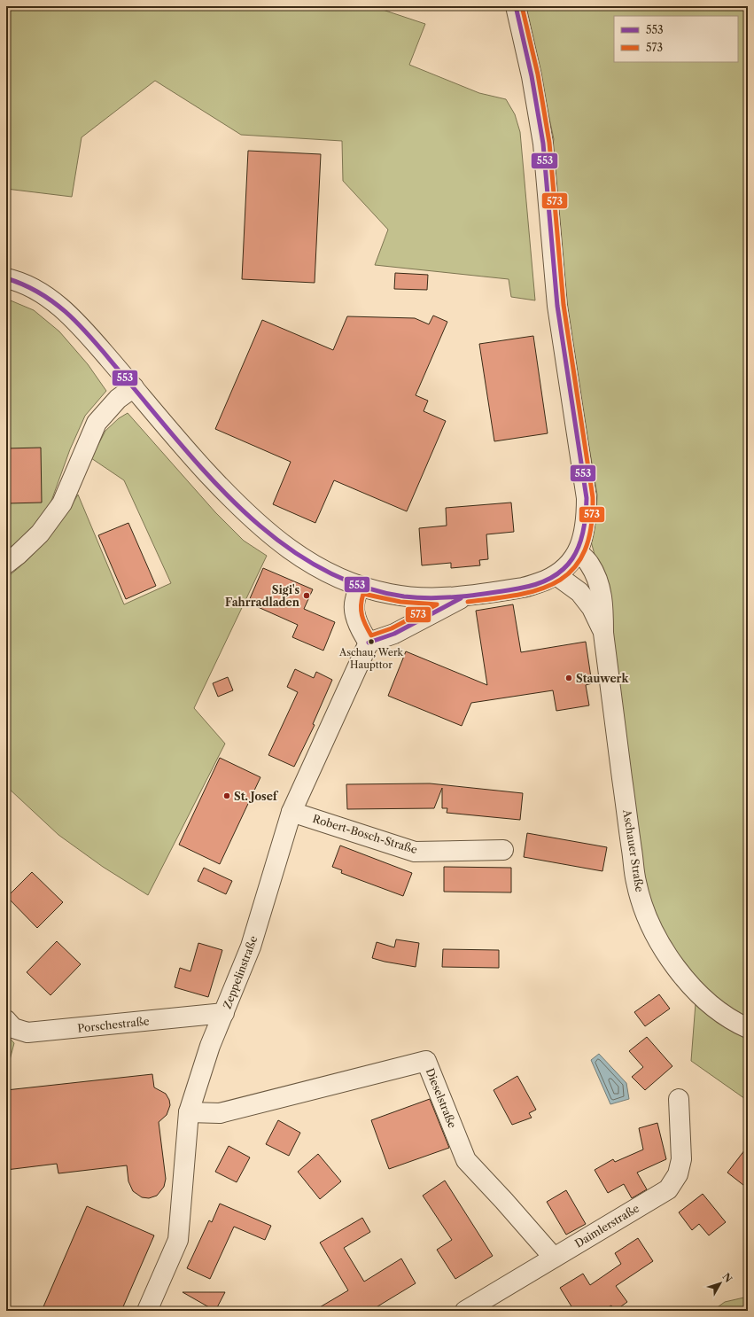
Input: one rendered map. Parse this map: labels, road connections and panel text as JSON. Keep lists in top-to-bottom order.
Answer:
{
  "streets": {
    "street": [
      "Robert-Bosch-Straße",
      "Aschauer Straße",
      "Zeppelinstraße",
      "Porschestraße",
      "Dieselstraße",
      "Daimlerstraße"
    ]
  },
  "crossings": [
    ["Robert-Bosch-Straße", "Zeppelinstraße"],
    ["Zeppelinstraße", "Porschestraße"],
    ["Zeppelinstraße", "Dieselstraße"],
    ["Dieselstraße", "Daimlerstraße"]
  ],
  "places": [
    "Sigi's Fahrradladen",
    "Aschau, Werk Haupttor",
    "Stauwerk",
    "St. Josef"
  ],
  "lines": ["transit line 553", "transit line 573"],
  "legend": ["553", "573"],
  "north": "top right"
}
